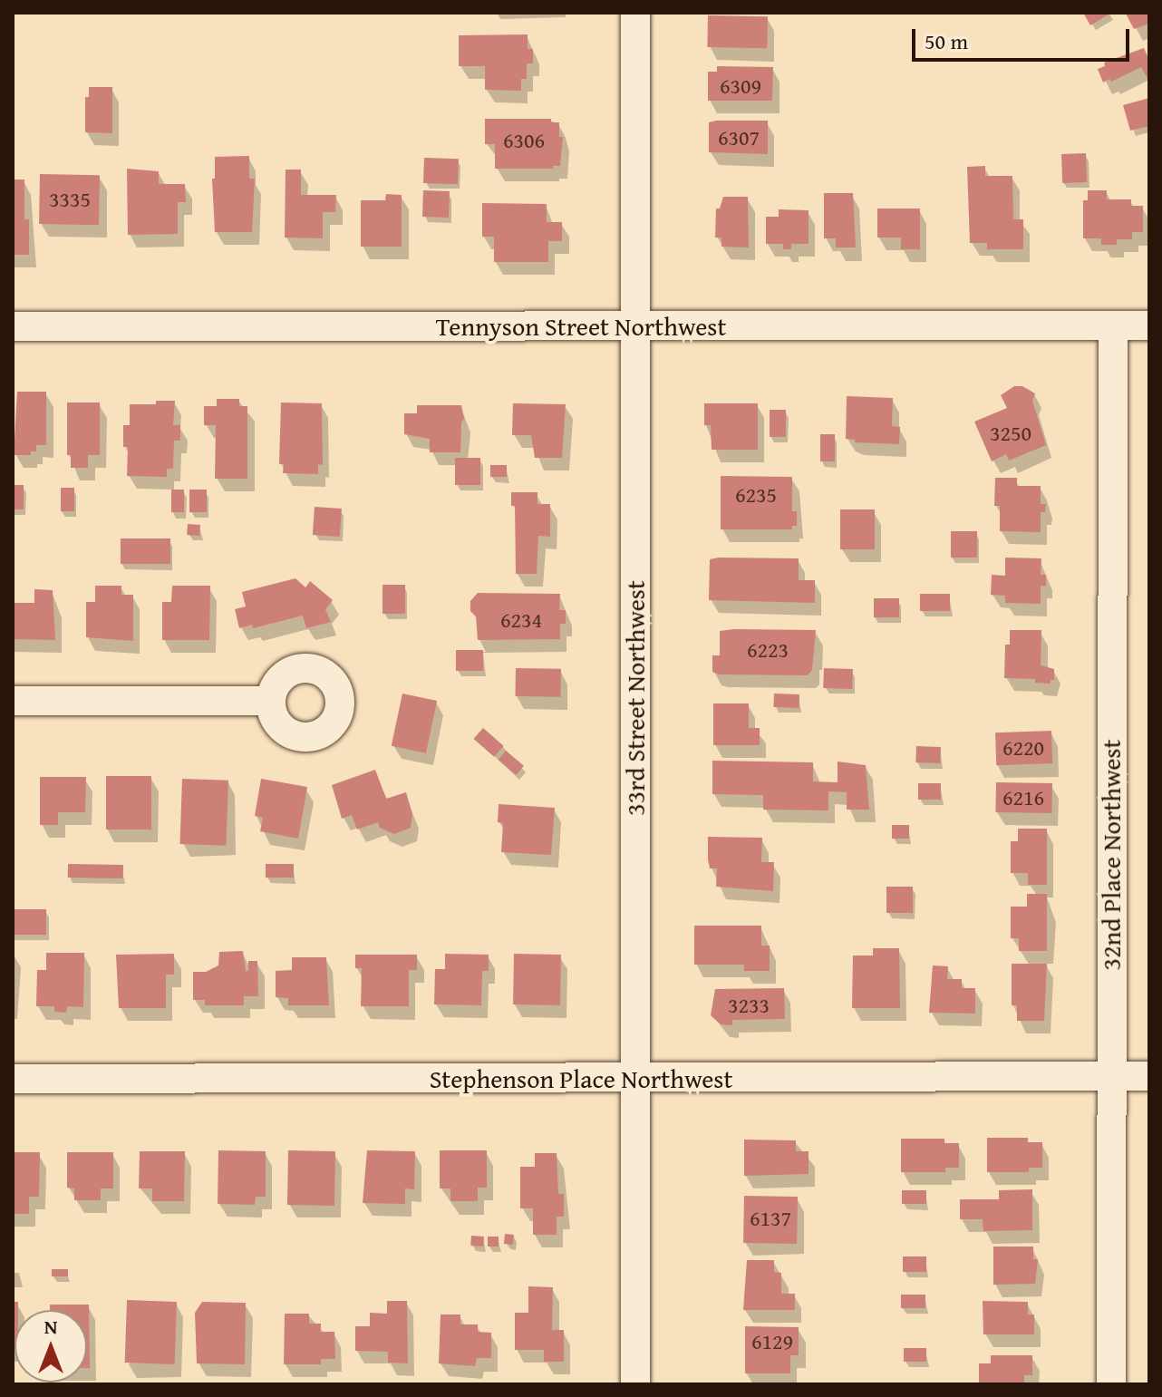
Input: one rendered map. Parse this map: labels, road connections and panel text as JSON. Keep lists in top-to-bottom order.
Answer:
{
  "streets": {
    "street": [
      "Tennyson Street Northwest",
      "33rd Street Northwest",
      "32nd Place Northwest",
      "Stephenson Place Northwest"
    ]
  },
  "crossings": [
    ["Tennyson Street Northwest", "33rd Street Northwest"],
    ["Tennyson Street Northwest", "32nd Place Northwest"],
    ["33rd Street Northwest", "Stephenson Place Northwest"],
    ["32nd Place Northwest", "Stephenson Place Northwest"]
  ],
  "house_numbers": [
    "6309",
    "6307",
    "6306",
    "3335",
    "3250",
    "6235",
    "6234",
    "6223",
    "6220",
    "6216",
    "3233",
    "6137",
    "6129"
  ],
  "scale_bar": "50 m",
  "north": "top"
}
